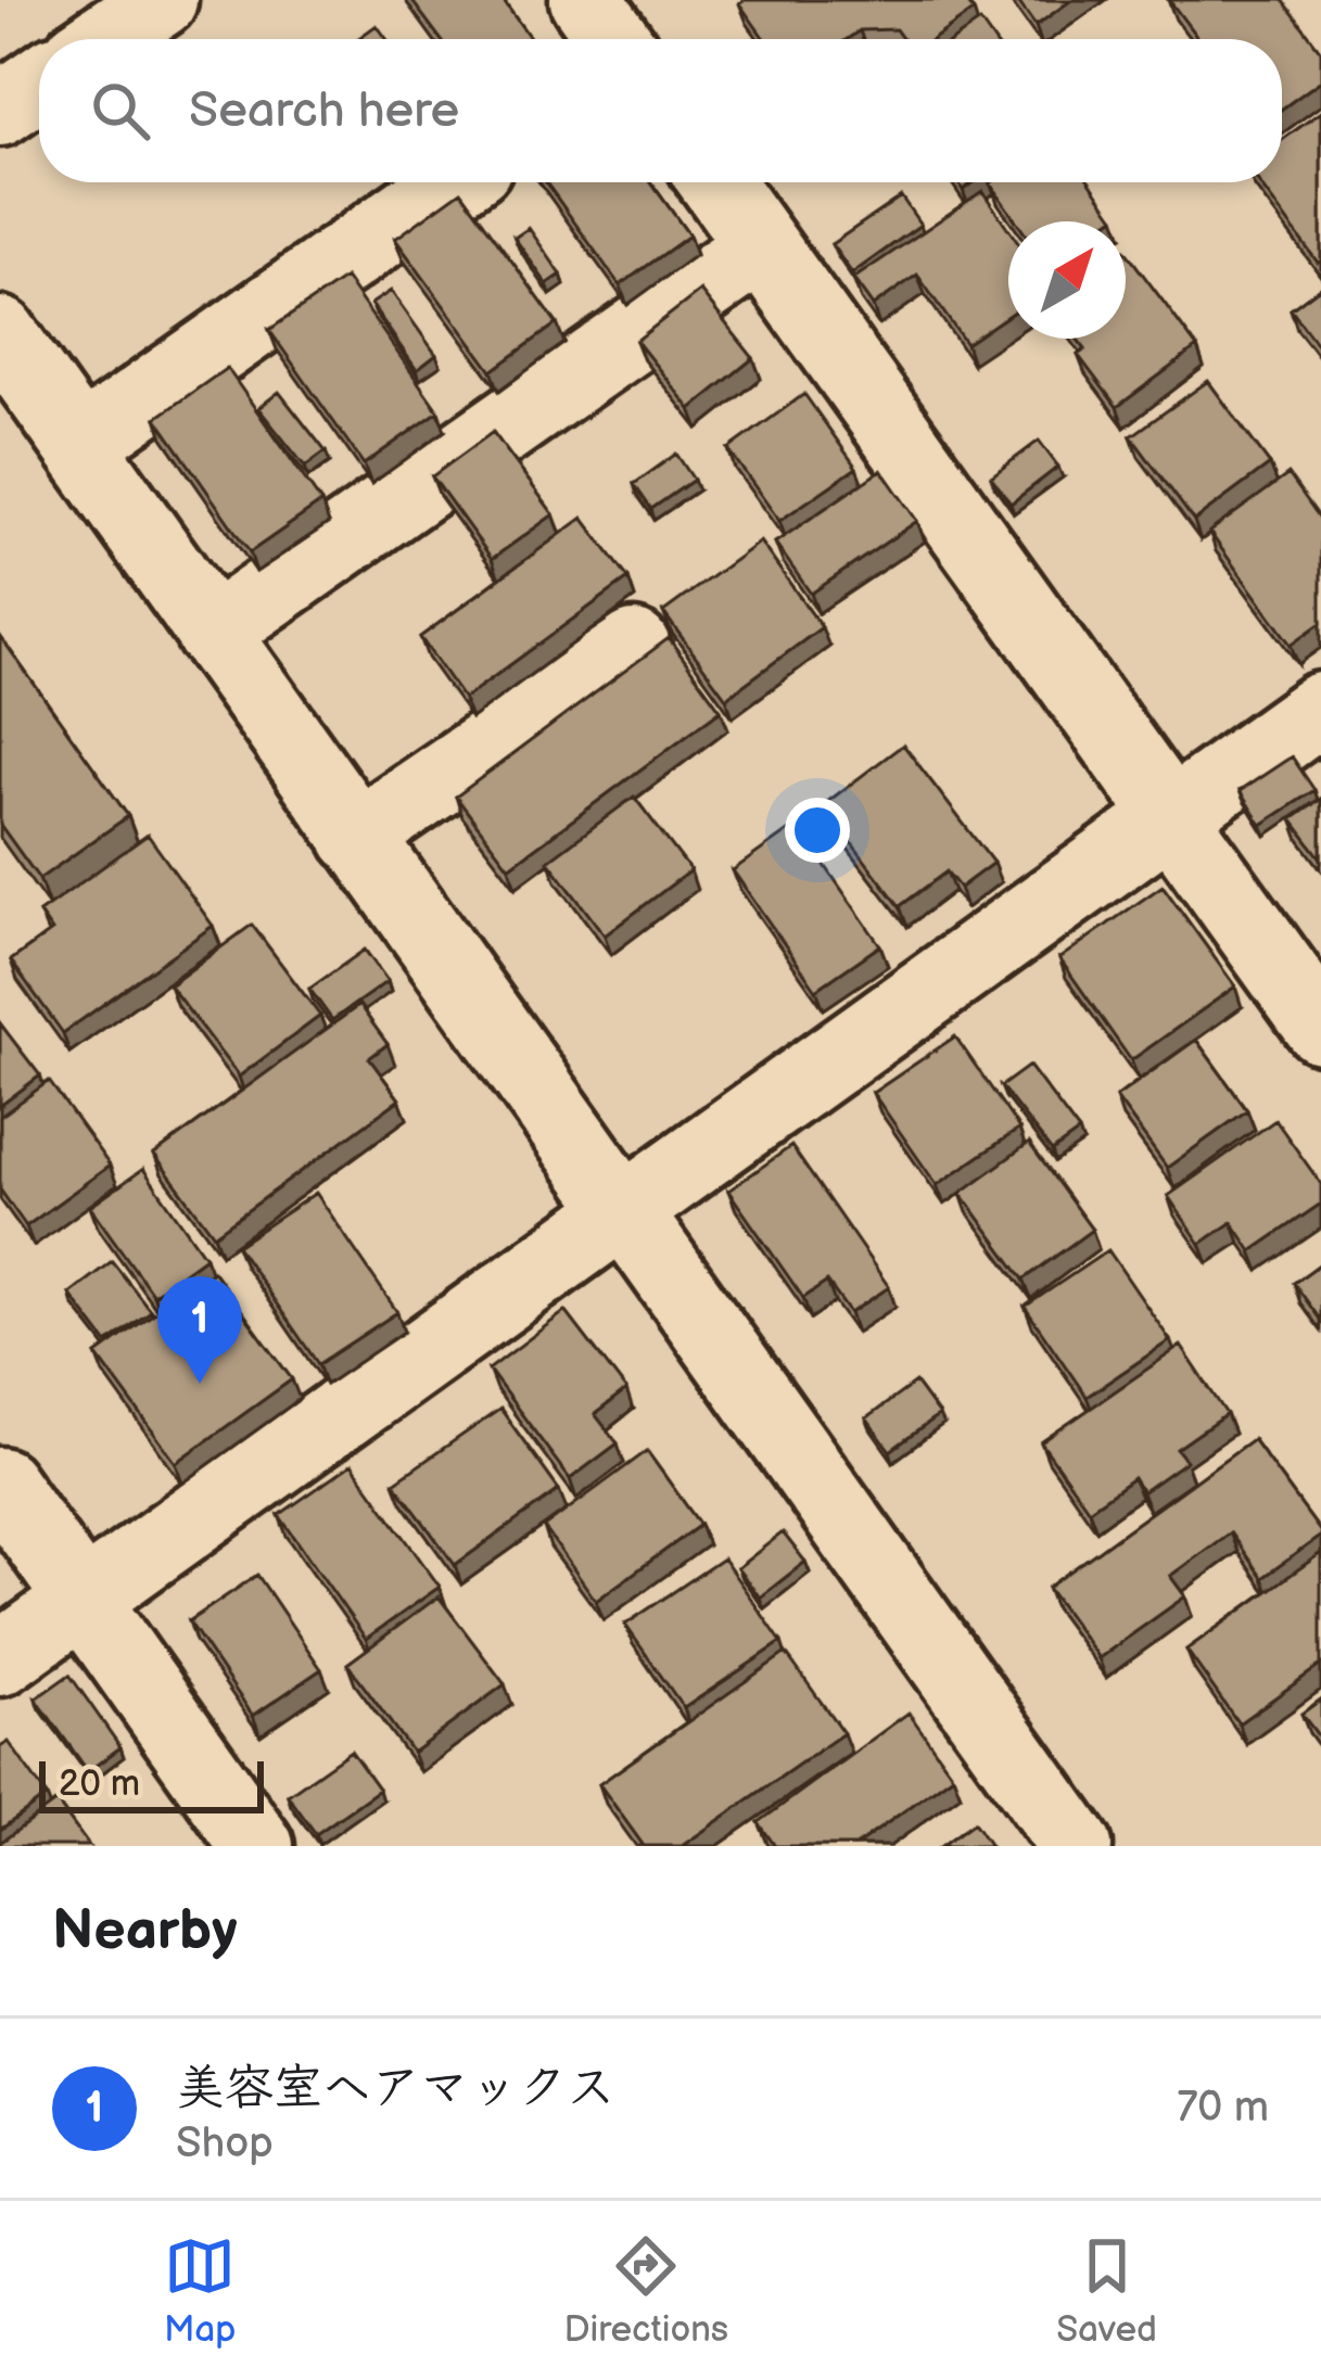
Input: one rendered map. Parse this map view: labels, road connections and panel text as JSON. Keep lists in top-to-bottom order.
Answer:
{
  "scale_bar": "20 m",
  "north": "top right",
  "page": {
    "search": "Search here",
    "pins": "1",
    "scale": "20 m",
    "heading": "Nearby",
    "list": [
      {
        "mark": "1",
        "name": "美容室ヘアマックス",
        "note": "Shop",
        "value": "70 m"
      }
    ],
    "nav": ["Map", "Directions", "Saved"]
  }
}
